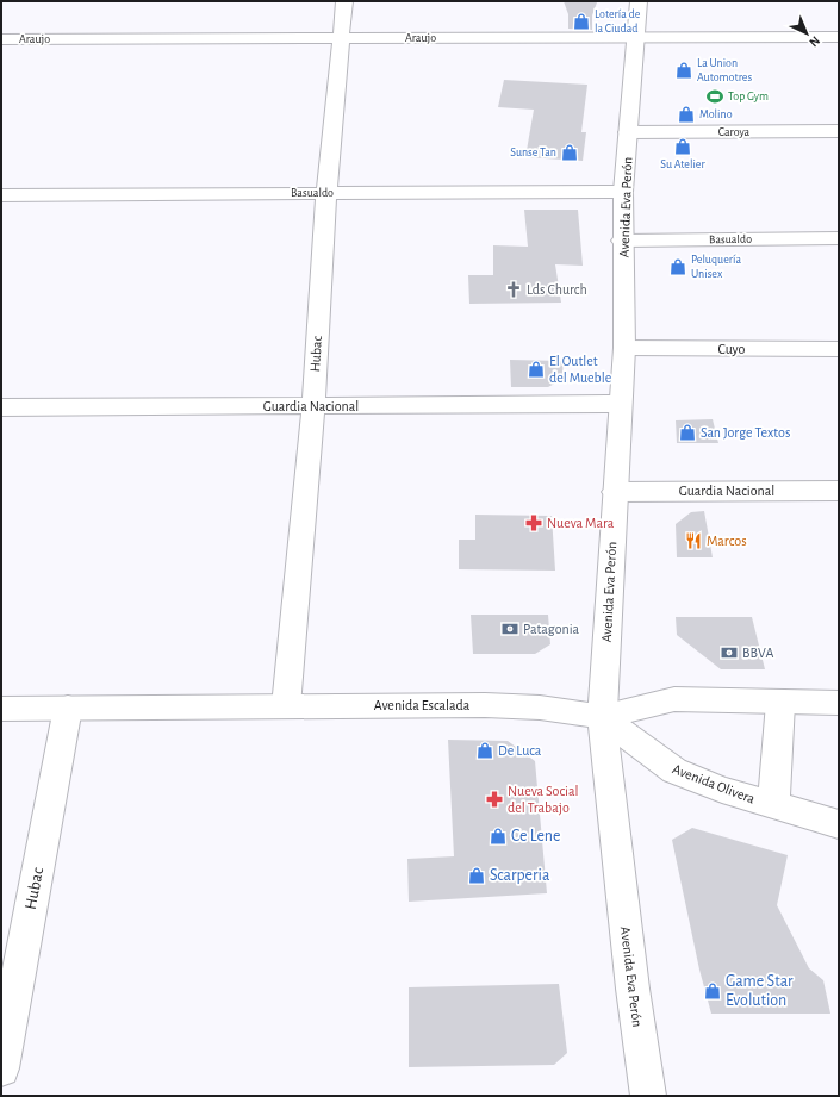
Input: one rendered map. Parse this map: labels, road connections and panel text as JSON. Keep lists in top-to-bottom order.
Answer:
{
  "streets": {
    "street": [
      "Araujo",
      "Caroya",
      "Basualdo",
      "Avenida Eva Perón",
      "Cuyo",
      "Hubac",
      "Guardia Nacional",
      "Avenida Escalada",
      "Avenida Olivera"
    ]
  },
  "crossings": [
    ["Araujo", "Avenida Eva Perón"],
    ["Araujo", "Hubac"],
    ["Caroya", "Avenida Eva Perón"],
    ["Basualdo", "Avenida Eva Perón"],
    ["Basualdo", "Hubac"],
    ["Avenida Eva Perón", "Cuyo"],
    ["Avenida Eva Perón", "Guardia Nacional"],
    ["Avenida Eva Perón", "Avenida Escalada"],
    ["Avenida Eva Perón", "Avenida Olivera"],
    ["Hubac", "Guardia Nacional"],
    ["Hubac", "Avenida Escalada"],
    ["Avenida Escalada", "Avenida Olivera"]
  ],
  "places": {
    "shop": [
      "Lotería de la Ciudad",
      "La Union Automotres",
      "Molino",
      "Su Atelier",
      "Sunse Tan",
      "Peluquería Unisex",
      "El Outlet del Mueble",
      "San Jorge Textos",
      "De Luca",
      "Ce Lene",
      "Scarperia",
      "Game Star Evolution"
    ],
    "sports": ["Top Gym"],
    "church": ["Lds Church"],
    "pharmacy": ["Nueva Mara", "Nueva Social del Trabajo"],
    "restaurant": ["Marcos"],
    "bank": ["Patagonia", "BBVA"]
  },
  "north": "bottom right"
}
